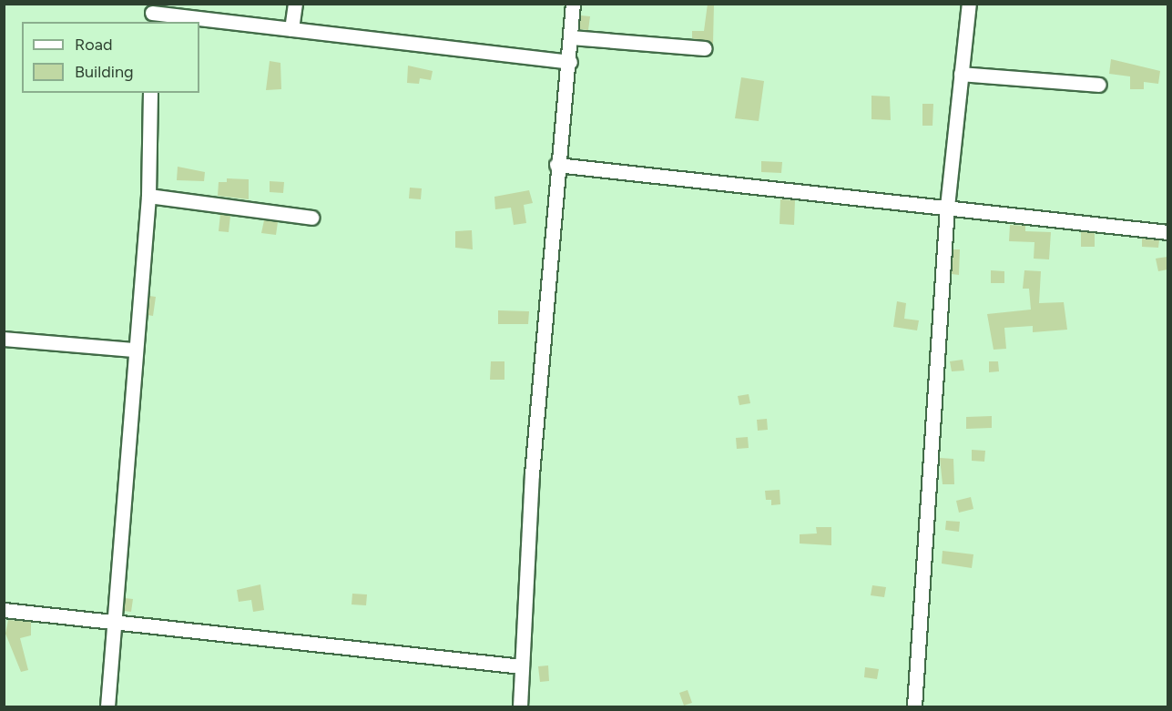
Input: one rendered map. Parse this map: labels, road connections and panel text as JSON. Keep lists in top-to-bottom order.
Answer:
{
  "legend": ["Road", "Building"]
}
